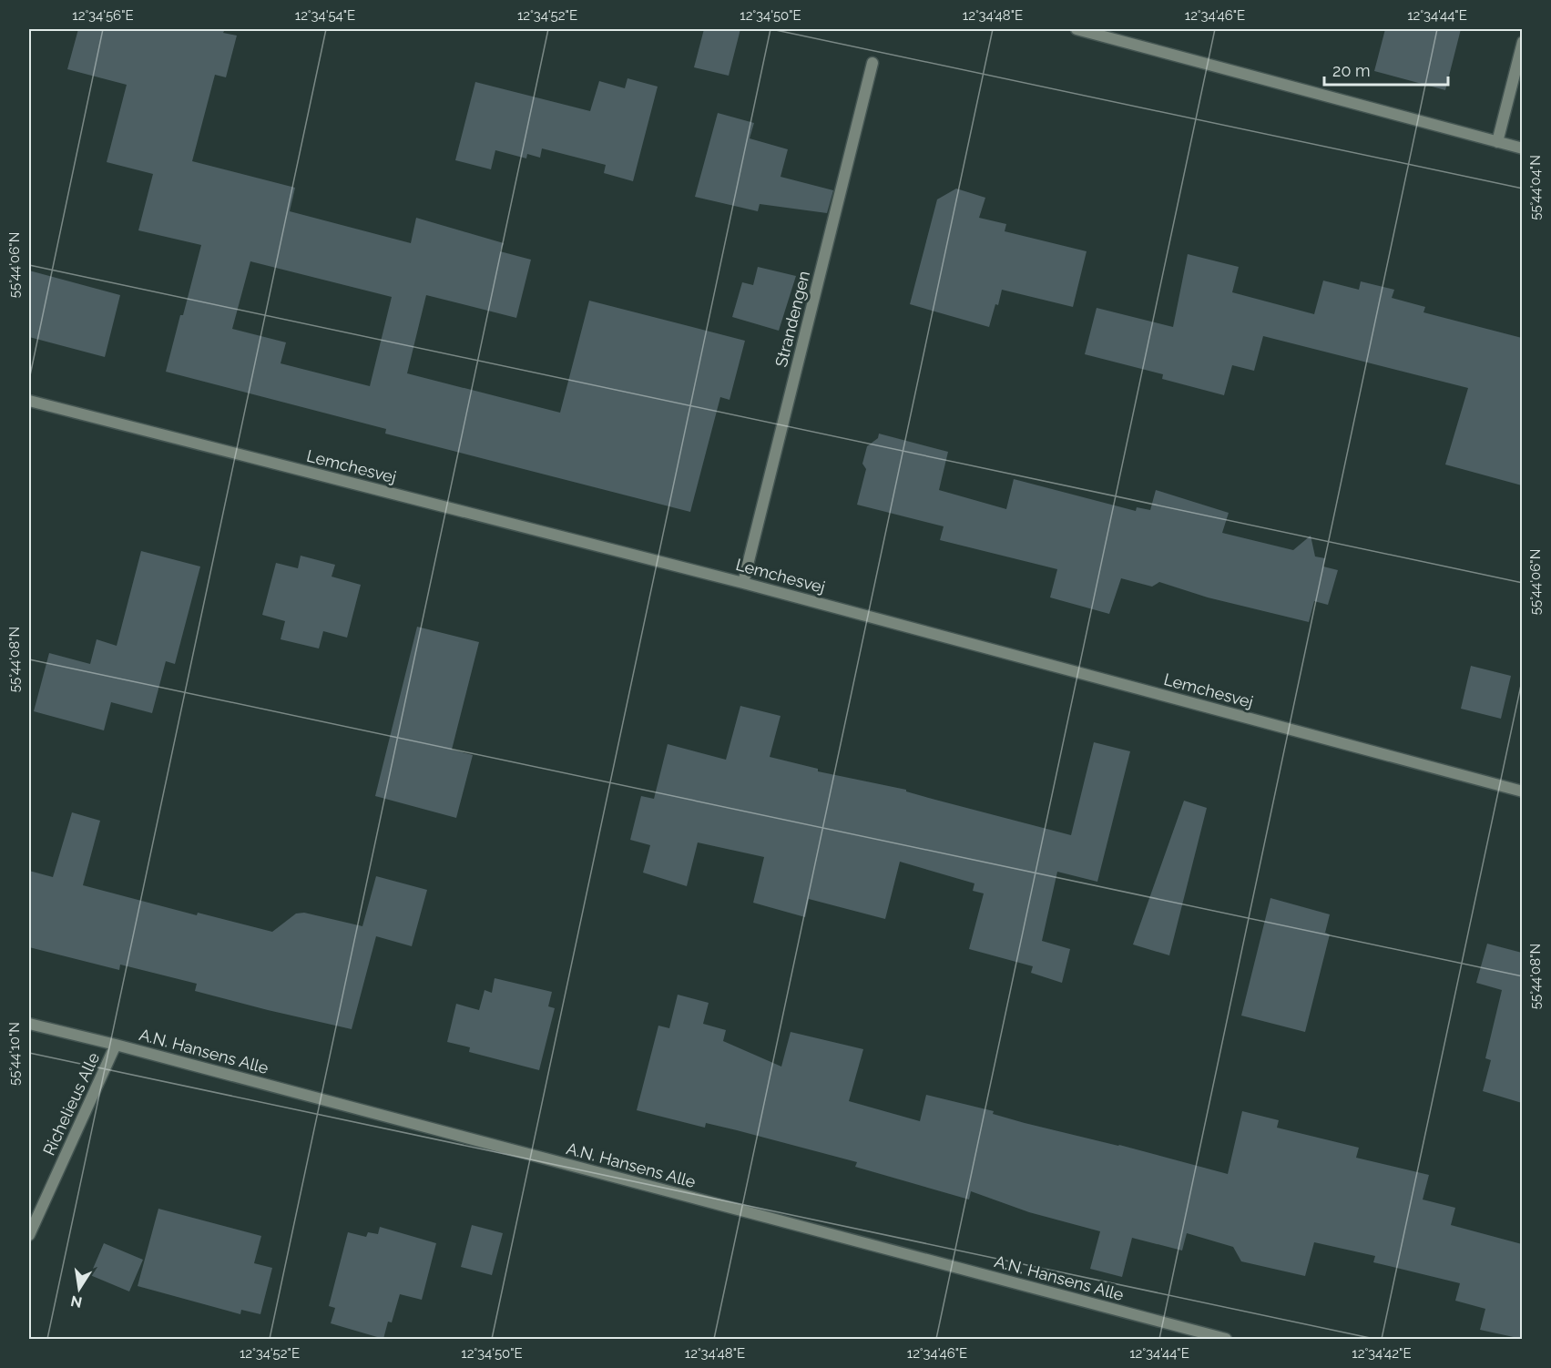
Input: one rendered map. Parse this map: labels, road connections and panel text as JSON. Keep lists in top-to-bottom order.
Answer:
{
  "streets": {
    "street": [
      "Strandengen",
      "Lemchesvej",
      "A.N. Hansens Alle",
      "Richelieus Alle"
    ]
  },
  "crossings": [
    ["Strandengen", "Lemchesvej"],
    ["A.N. Hansens Alle", "Richelieus Alle"]
  ],
  "scale_bar": "20 m",
  "north": "bottom",
  "coordinates": [
    "12°34'56\"E",
    "12°34'54\"E",
    "12°34'52\"E",
    "12°34'50\"E",
    "12°34'48\"E",
    "12°34'46\"E",
    "12°34'44\"E",
    "55°44'04\"N",
    "55°44'06\"N",
    "55°44'08\"N",
    "55°44'10\"N",
    "12°34'42\"E"
  ]
}
